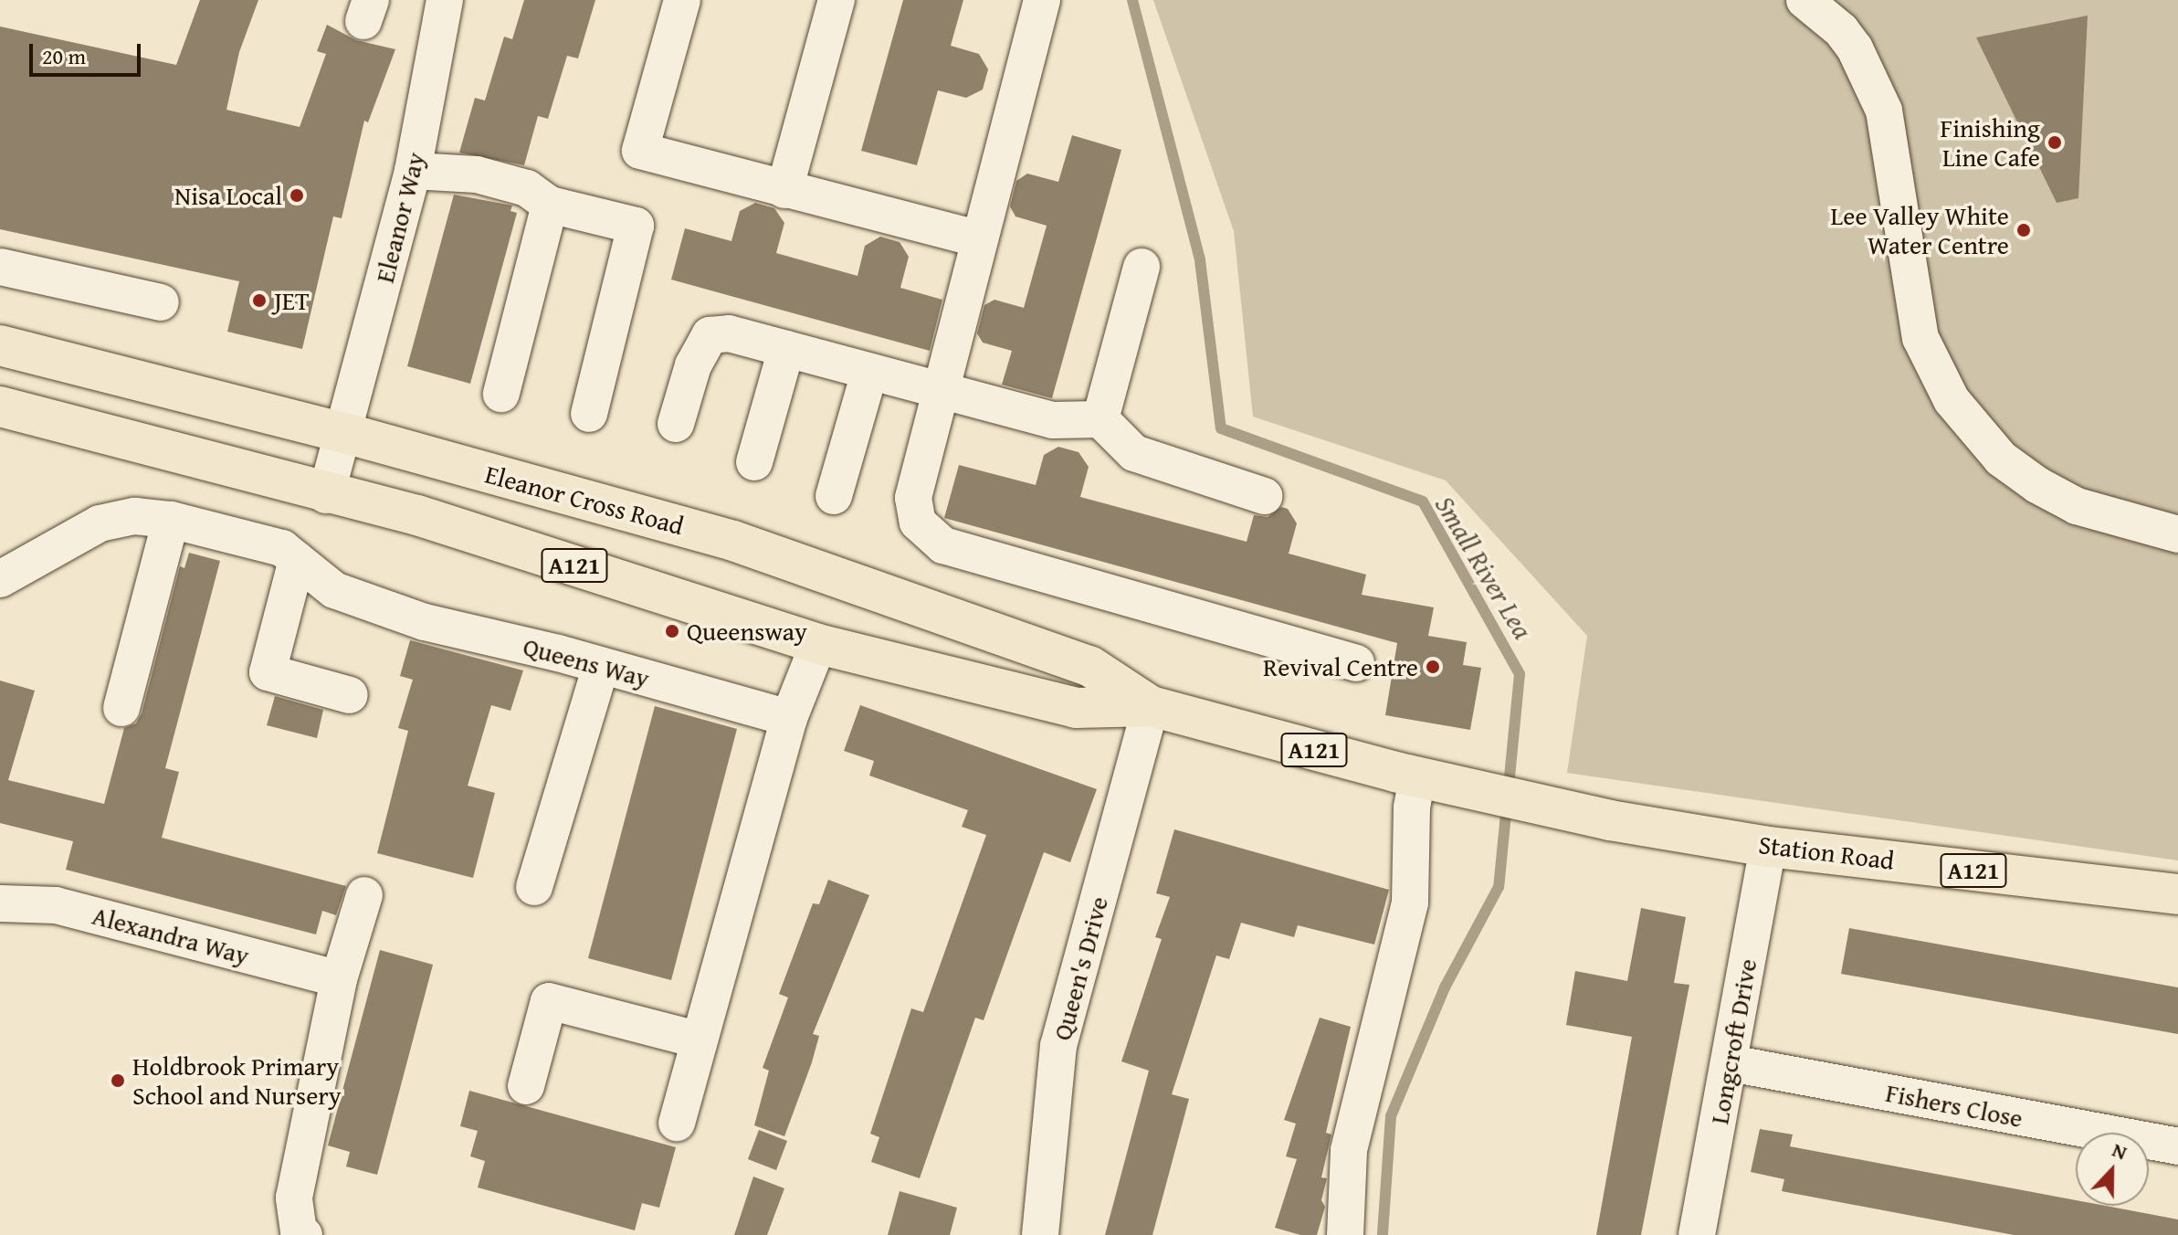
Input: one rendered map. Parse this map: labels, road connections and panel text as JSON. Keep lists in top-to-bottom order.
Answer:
{
  "streets": {
    "main road": ["Eleanor Cross Road", "A121", "Station Road"],
    "street": [
      "Eleanor Way",
      "Queens Way",
      "Alexandra Way",
      "Queen's Drive",
      "Longcroft Drive",
      "Fishers Close"
    ]
  },
  "crossings": [
    ["Eleanor Way", "Eleanor Cross Road"],
    ["Eleanor Cross Road", "Station Road"],
    ["Eleanor Cross Road", "Queen's Drive"],
    ["Station Road", "Longcroft Drive"],
    ["Longcroft Drive", "Fishers Close"]
  ],
  "water": ["Small River Lea"],
  "places": [
    "Finishing Line Cafe",
    "Nisa Local",
    "Lee Valley White Water Centre",
    "JET",
    "Queensway",
    "Revival Centre",
    "Holdbrook Primary School and Nursery"
  ],
  "scale_bar": "20 m",
  "north": "top"
}
